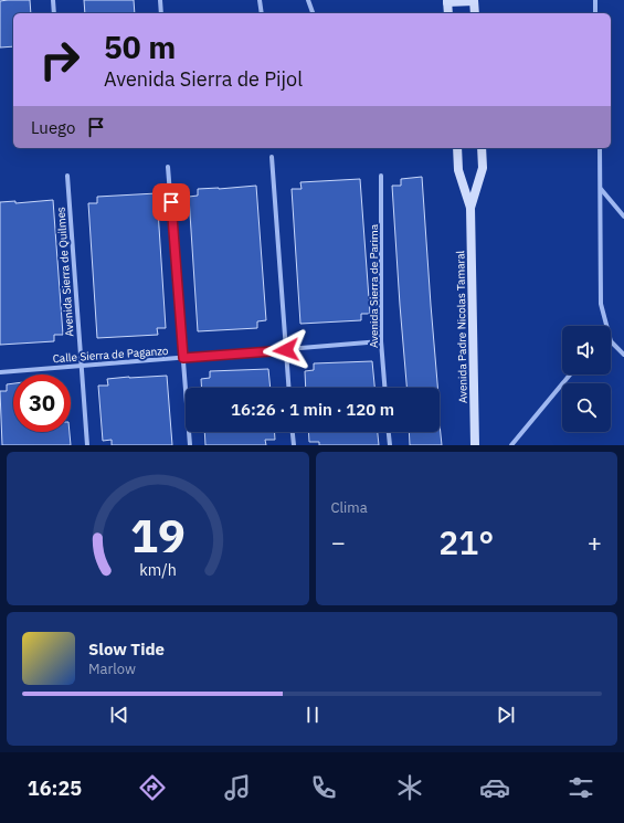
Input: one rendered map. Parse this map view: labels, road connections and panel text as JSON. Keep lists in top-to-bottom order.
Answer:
{
  "streets": {
    "street": [
      "Avenida Sierra de Quilmes",
      "Avenida Sierra de Parima",
      "Avenida Padre Nicolas Tamaral",
      "Calle Sierra de Paganzo"
    ]
  },
  "crossings": [
    ["Avenida Sierra de Quilmes", "Calle Sierra de Paganzo"],
    ["Avenida Sierra de Parima", "Calle Sierra de Paganzo"]
  ],
  "page": {
    "turn": ["50 m", "Avenida Sierra de Pijol"],
    "then": "Luego",
    "limit": "30",
    "trip": "16:26 · 1 min · 120 m",
    "tile": "Clima",
    "heat": ["−", "21°", "+"],
    "song": ["Slow Tide", "Marlow"],
    "tabs": "16:25",
    "gauge": ["19", "km/h"]
  }
}
